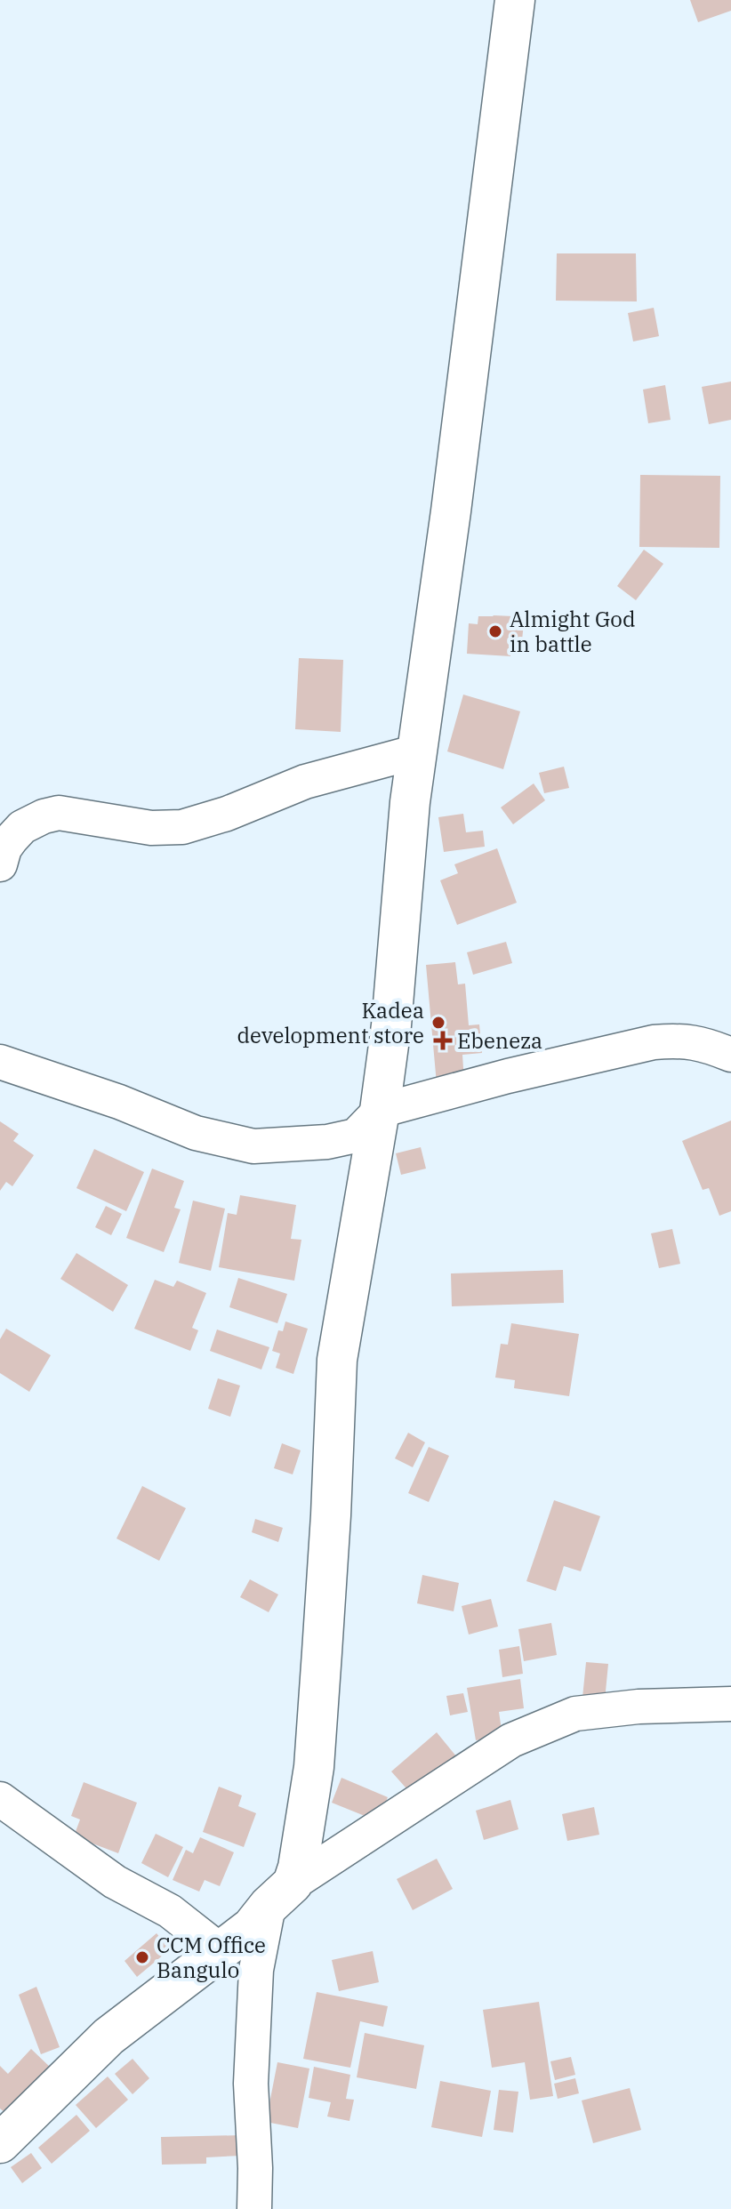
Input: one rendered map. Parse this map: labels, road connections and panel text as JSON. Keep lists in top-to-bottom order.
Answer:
{
  "places": {
    "other": ["Almight God in battle", "Kadea development store", "CCM Office Bangulo"],
    "health": ["Ebeneza"]
  }
}
